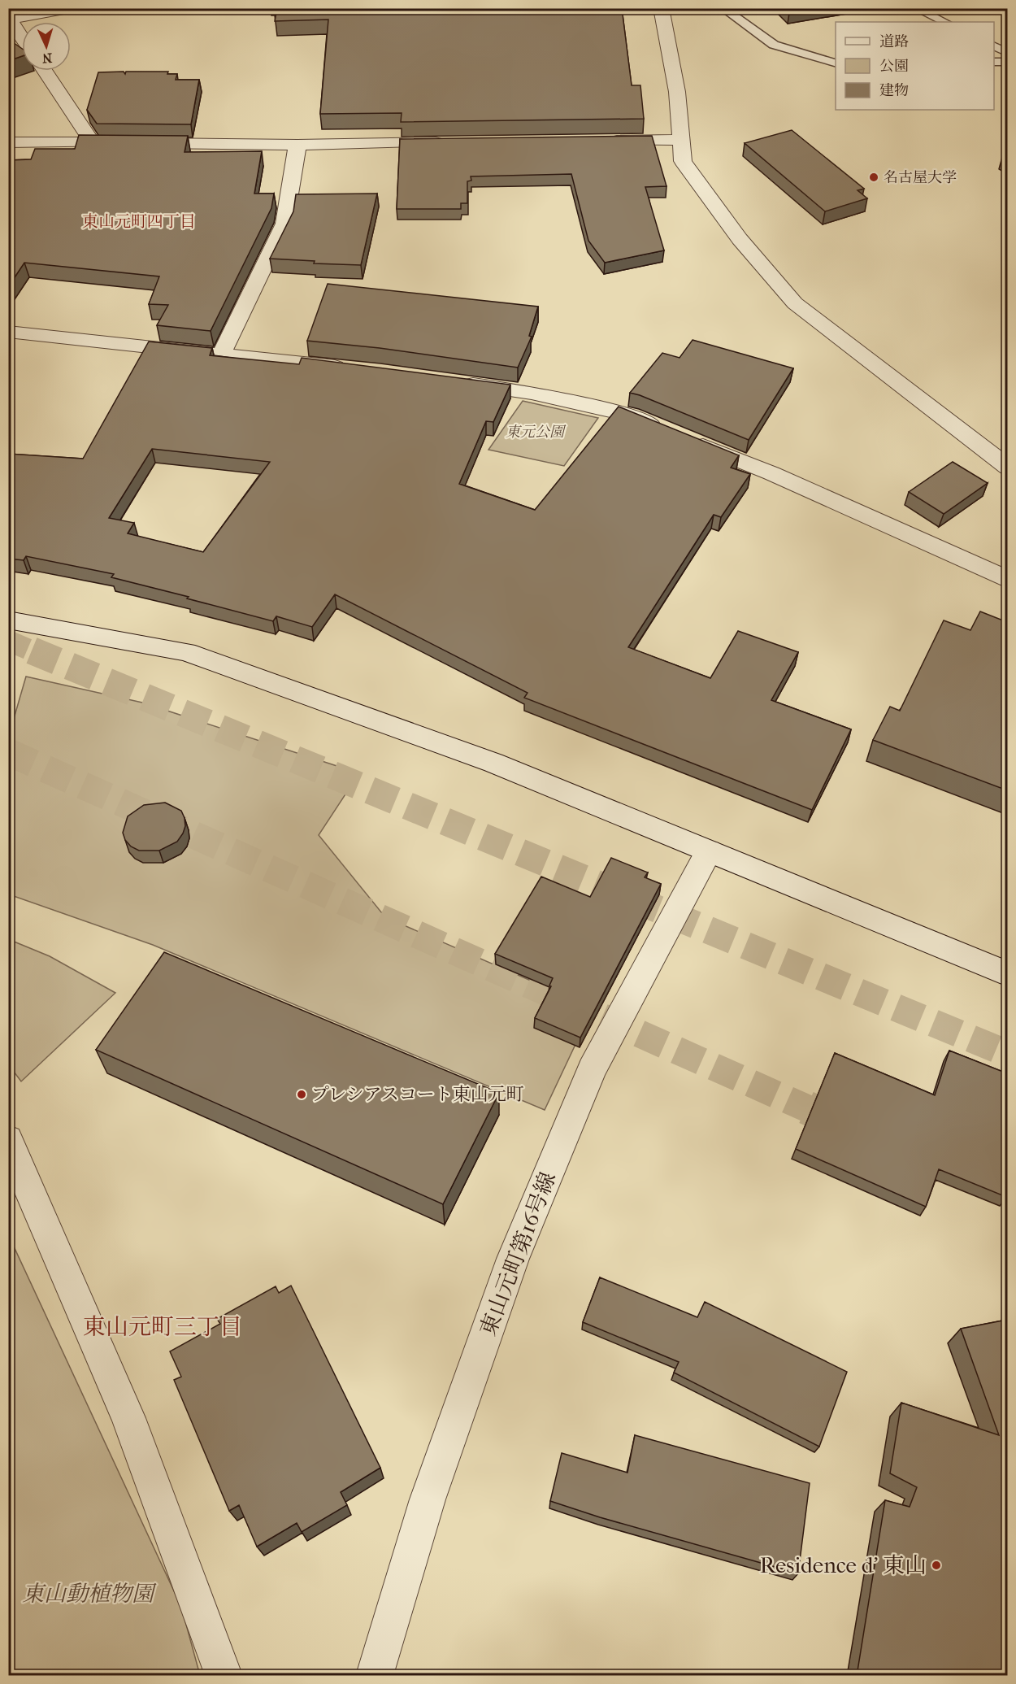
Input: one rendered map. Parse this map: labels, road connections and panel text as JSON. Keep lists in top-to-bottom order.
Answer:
{
  "streets": {
    "street": ["東山元町第16号線"]
  },
  "districts": ["東山元町四丁目", "東山元町三丁目"],
  "parks": ["東元公園", "東山動植物園"],
  "places": ["名古屋大学", "プレシアスコート東山元町", "Residence d’ 東山"],
  "legend": ["道路", "公園", "建物"],
  "north": "bottom"
}
